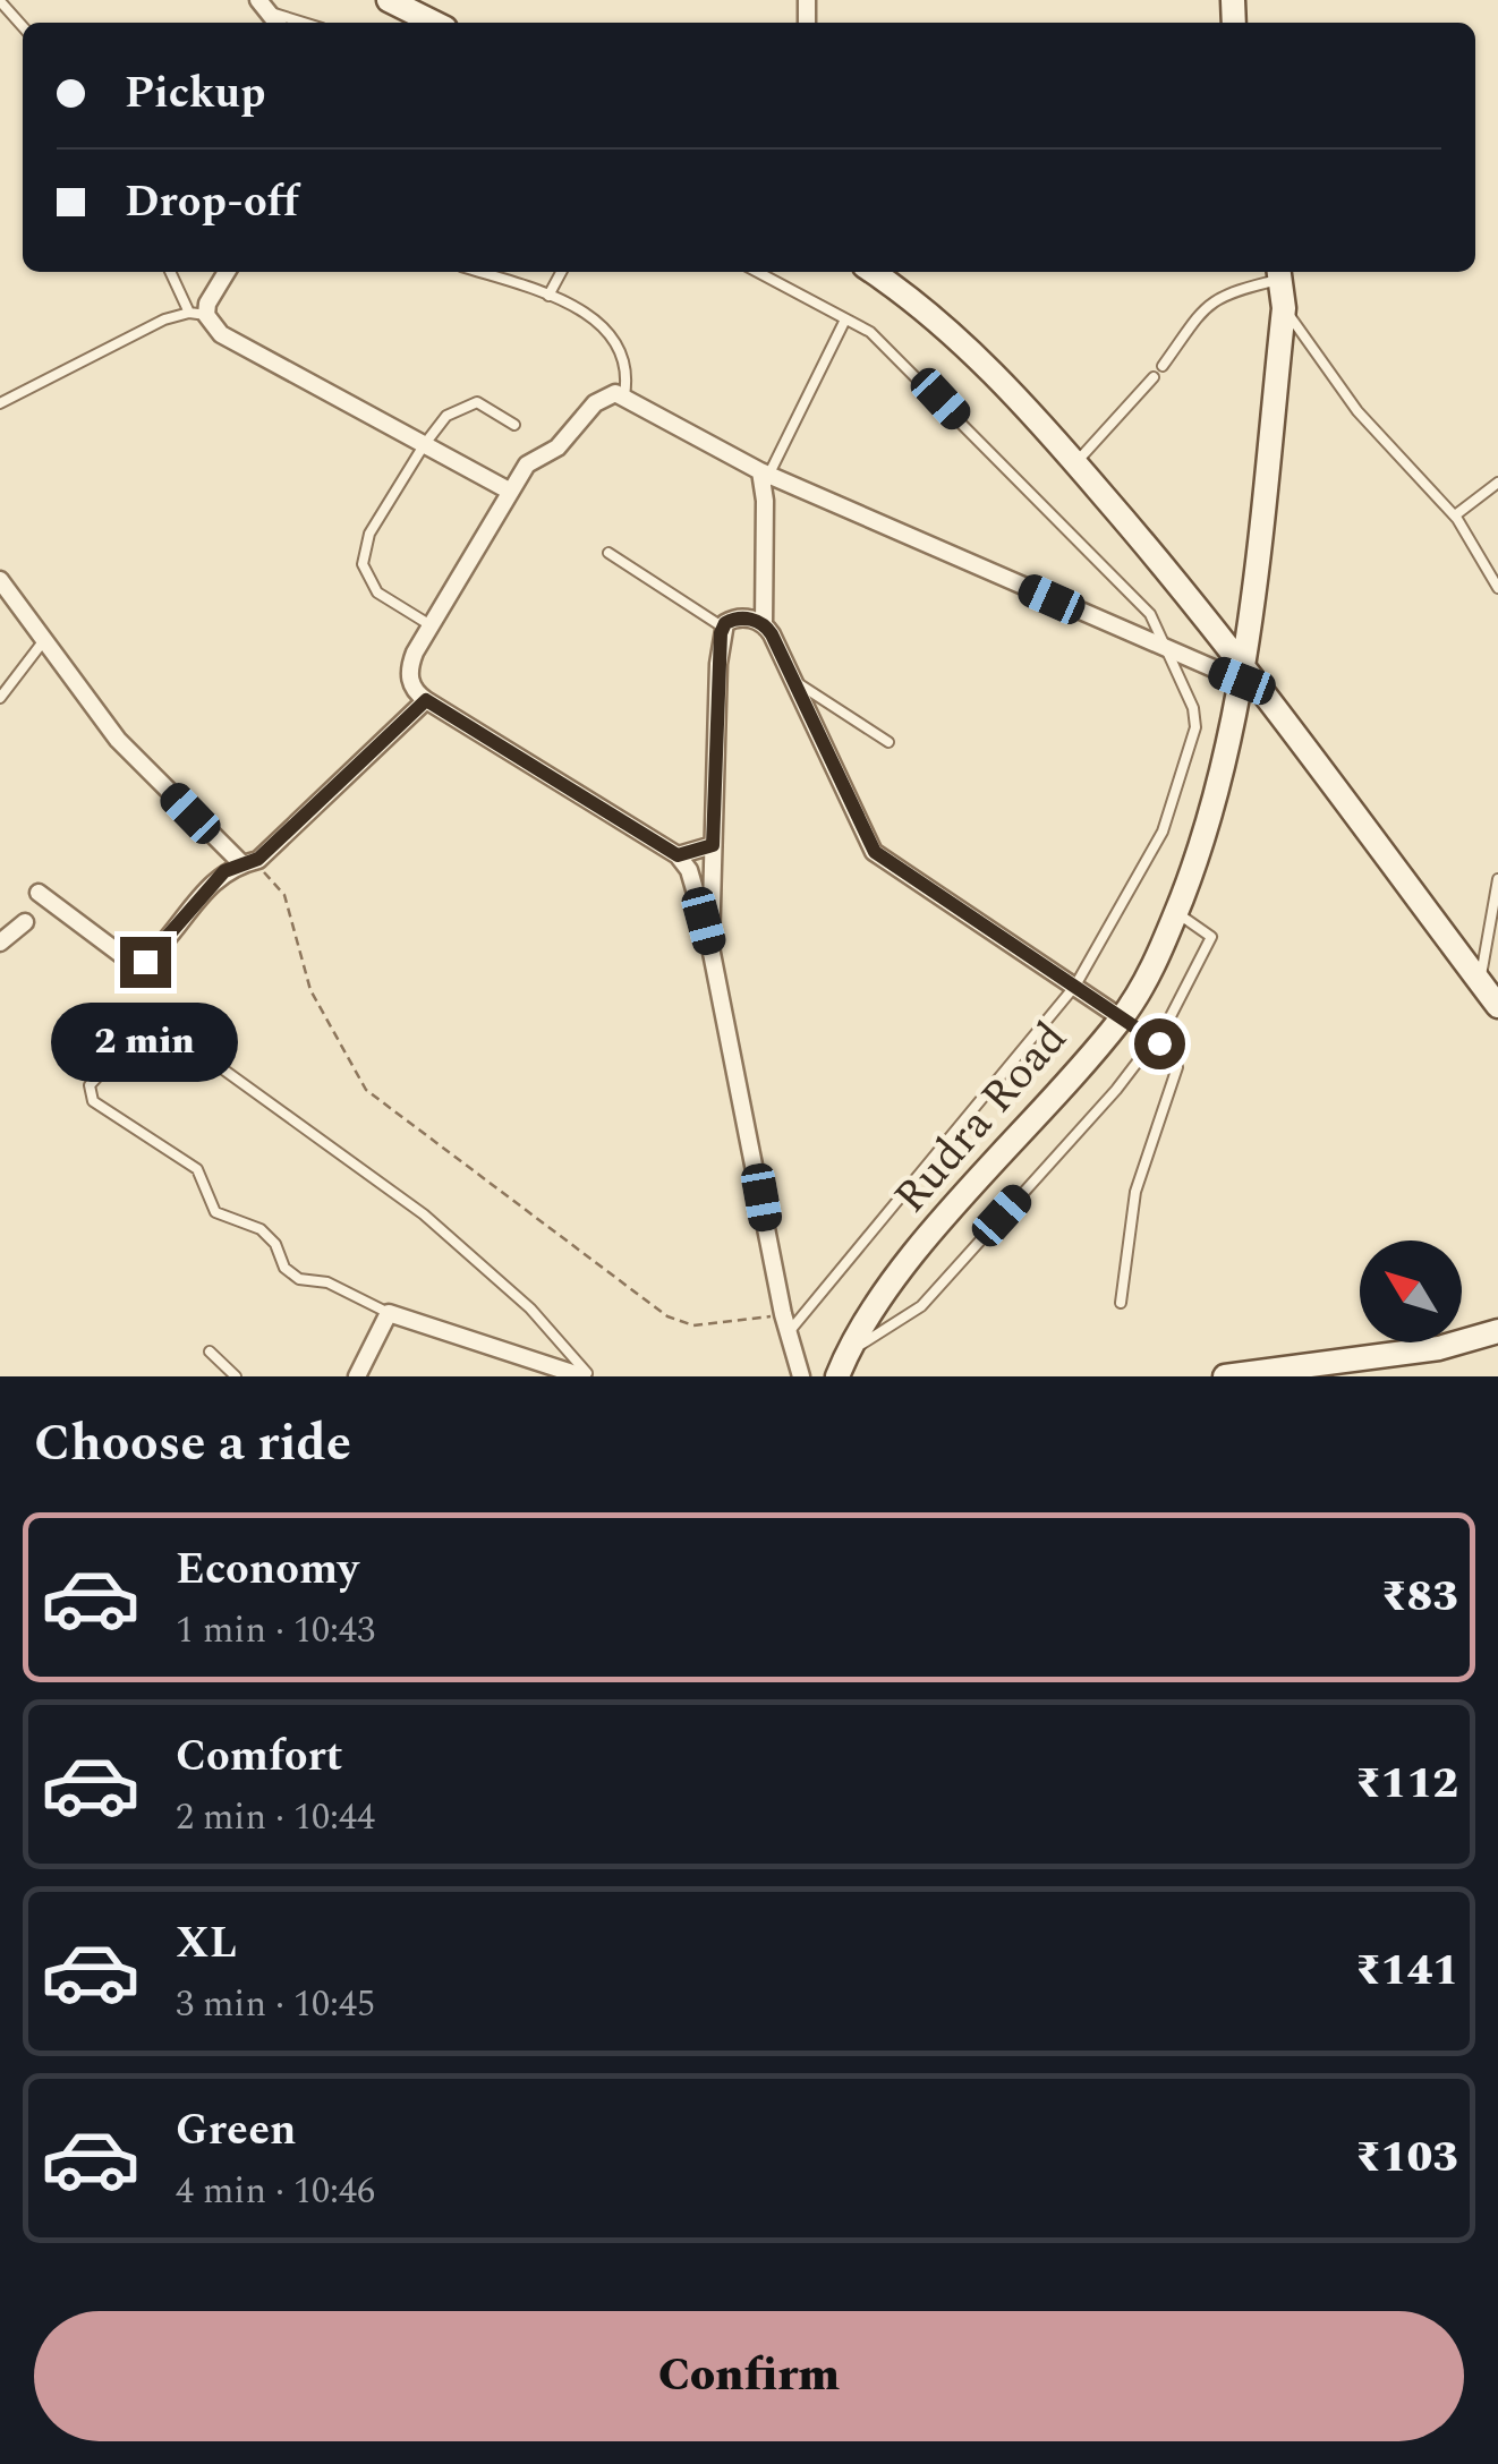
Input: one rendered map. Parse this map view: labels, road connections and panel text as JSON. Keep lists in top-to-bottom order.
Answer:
{
  "streets": {
    "street": ["Rudra Road"]
  },
  "north": "top left",
  "page": {
    "banner": ["Pickup", "Drop-off"],
    "bubble": "2 min",
    "heading": "Choose a ride",
    "list": [
      {
        "name": "Economy",
        "note": "1 min · 10:43",
        "value": "₹83"
      },
      {
        "name": "Comfort",
        "note": "2 min · 10:44",
        "value": "₹112"
      },
      {
        "name": "XL",
        "note": "3 min · 10:45",
        "value": "₹141"
      },
      {
        "name": "Green",
        "note": "4 min · 10:46",
        "value": "₹103"
      }
    ],
    "buttons": "Confirm"
  }
}
